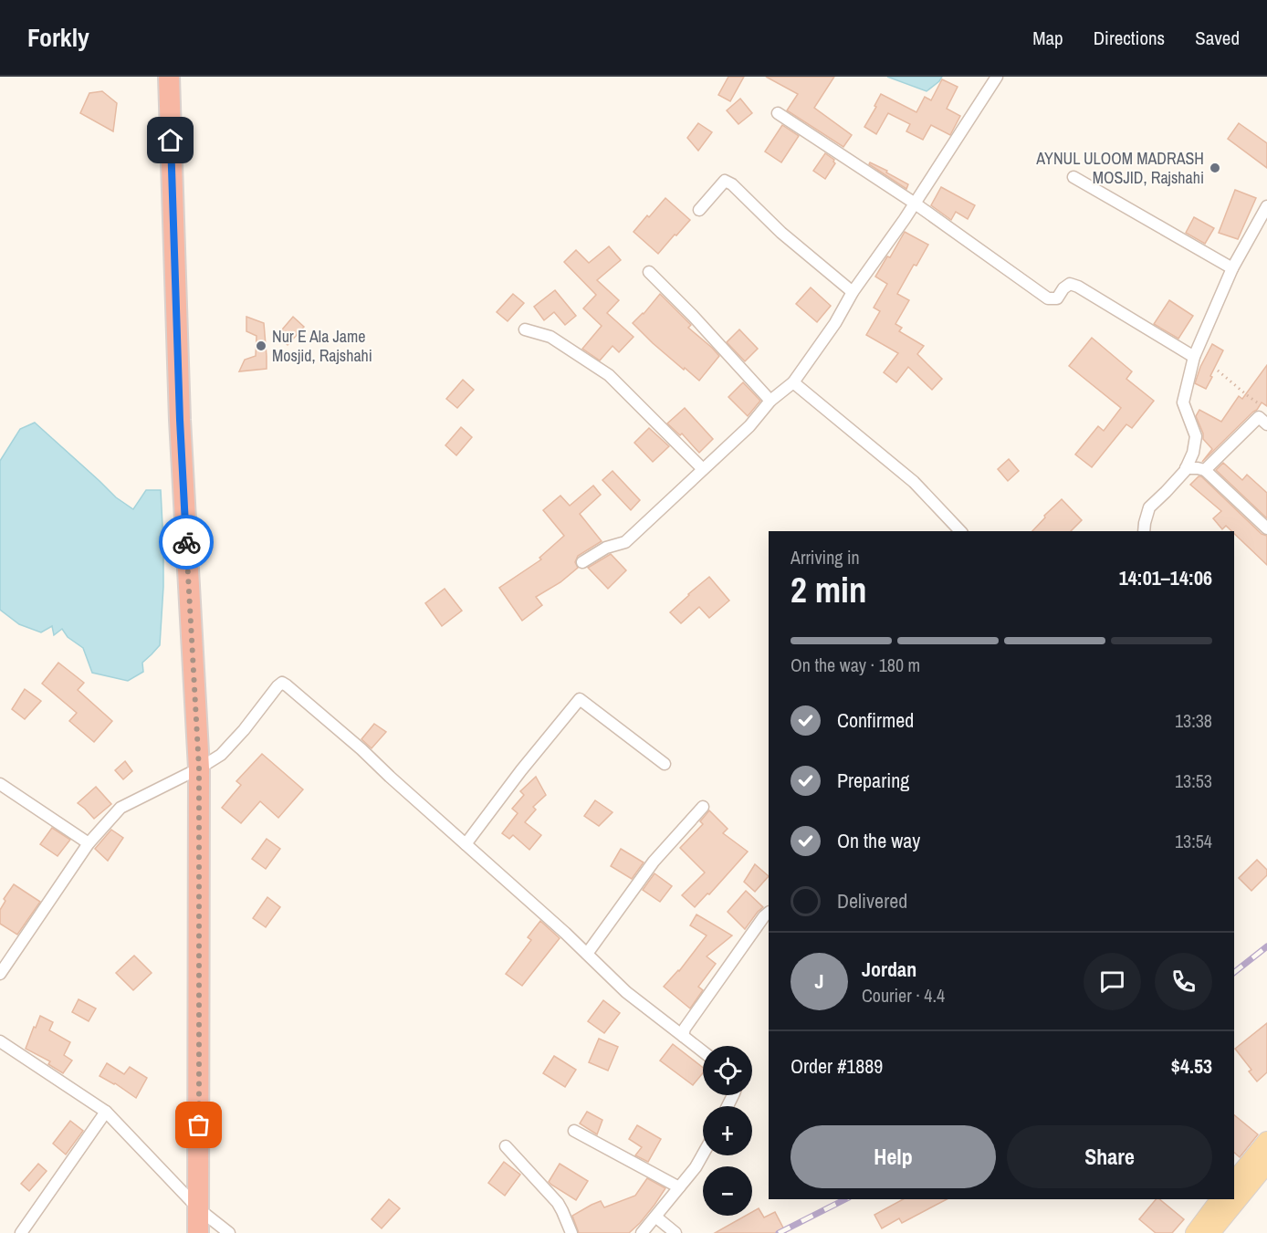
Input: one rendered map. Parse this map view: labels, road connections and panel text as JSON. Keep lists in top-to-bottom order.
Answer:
{
  "places": ["AYNUL ULOOM MADRASH MOSJID, Rajshahi", "Nur E Ala Jame Mosjid, Rajshahi"],
  "page": {
    "header": "Forkly",
    "nav": ["Map", "Directions", "Saved"],
    "heading": ["2 min", "Arriving in", "14:01–14:06"],
    "panel": [
      "Jordan",
      "Courier · 4.4",
      "Order #1889",
      "$4.53"
    ],
    "bar": "On the way · 180 m",
    "list": [
      ["Confirmed", "13:38"],
      ["Preparing", "13:53"],
      ["On the way", "13:54"],
      "Delivered"
    ],
    "round": "J",
    "map_buttons": ["+", "−"],
    "buttons": ["Help", "Share"]
  }
}
